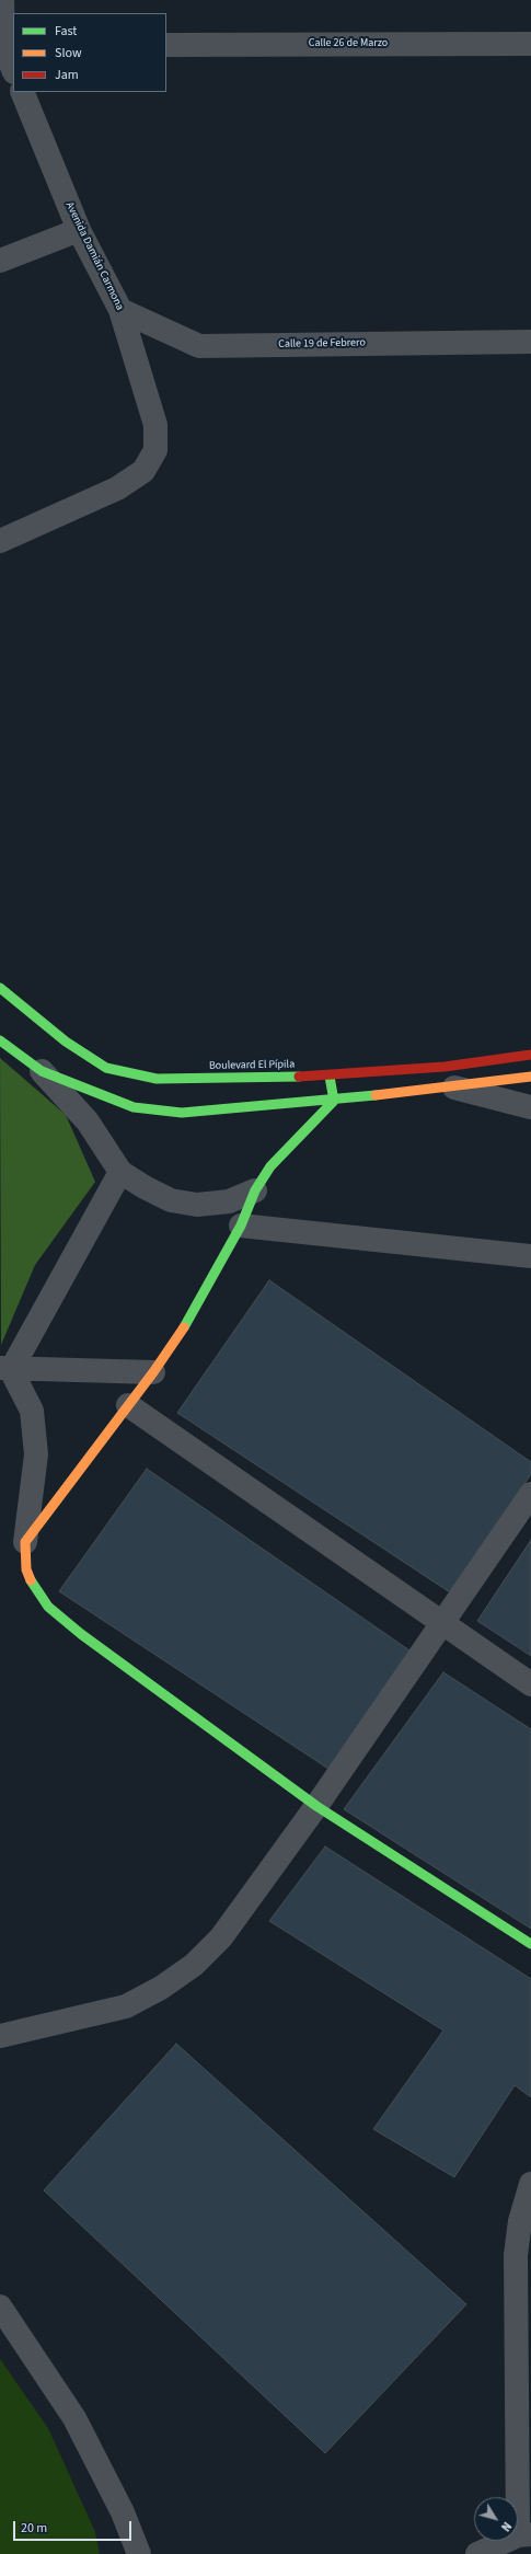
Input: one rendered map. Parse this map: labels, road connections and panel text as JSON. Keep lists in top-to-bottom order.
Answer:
{
  "streets": {
    "street": [
      "Calle 26 de Marzo",
      "Avenida Damián Carmona",
      "Calle 19 de Febrero",
      "Boulevard El Pípila"
    ]
  },
  "crossings": [
    ["Avenida Damián Carmona", "Calle 19 de Febrero"]
  ],
  "legend": ["Fast", "Slow", "Jam"],
  "scale_bar": "20 m",
  "north": "bottom right"
}
